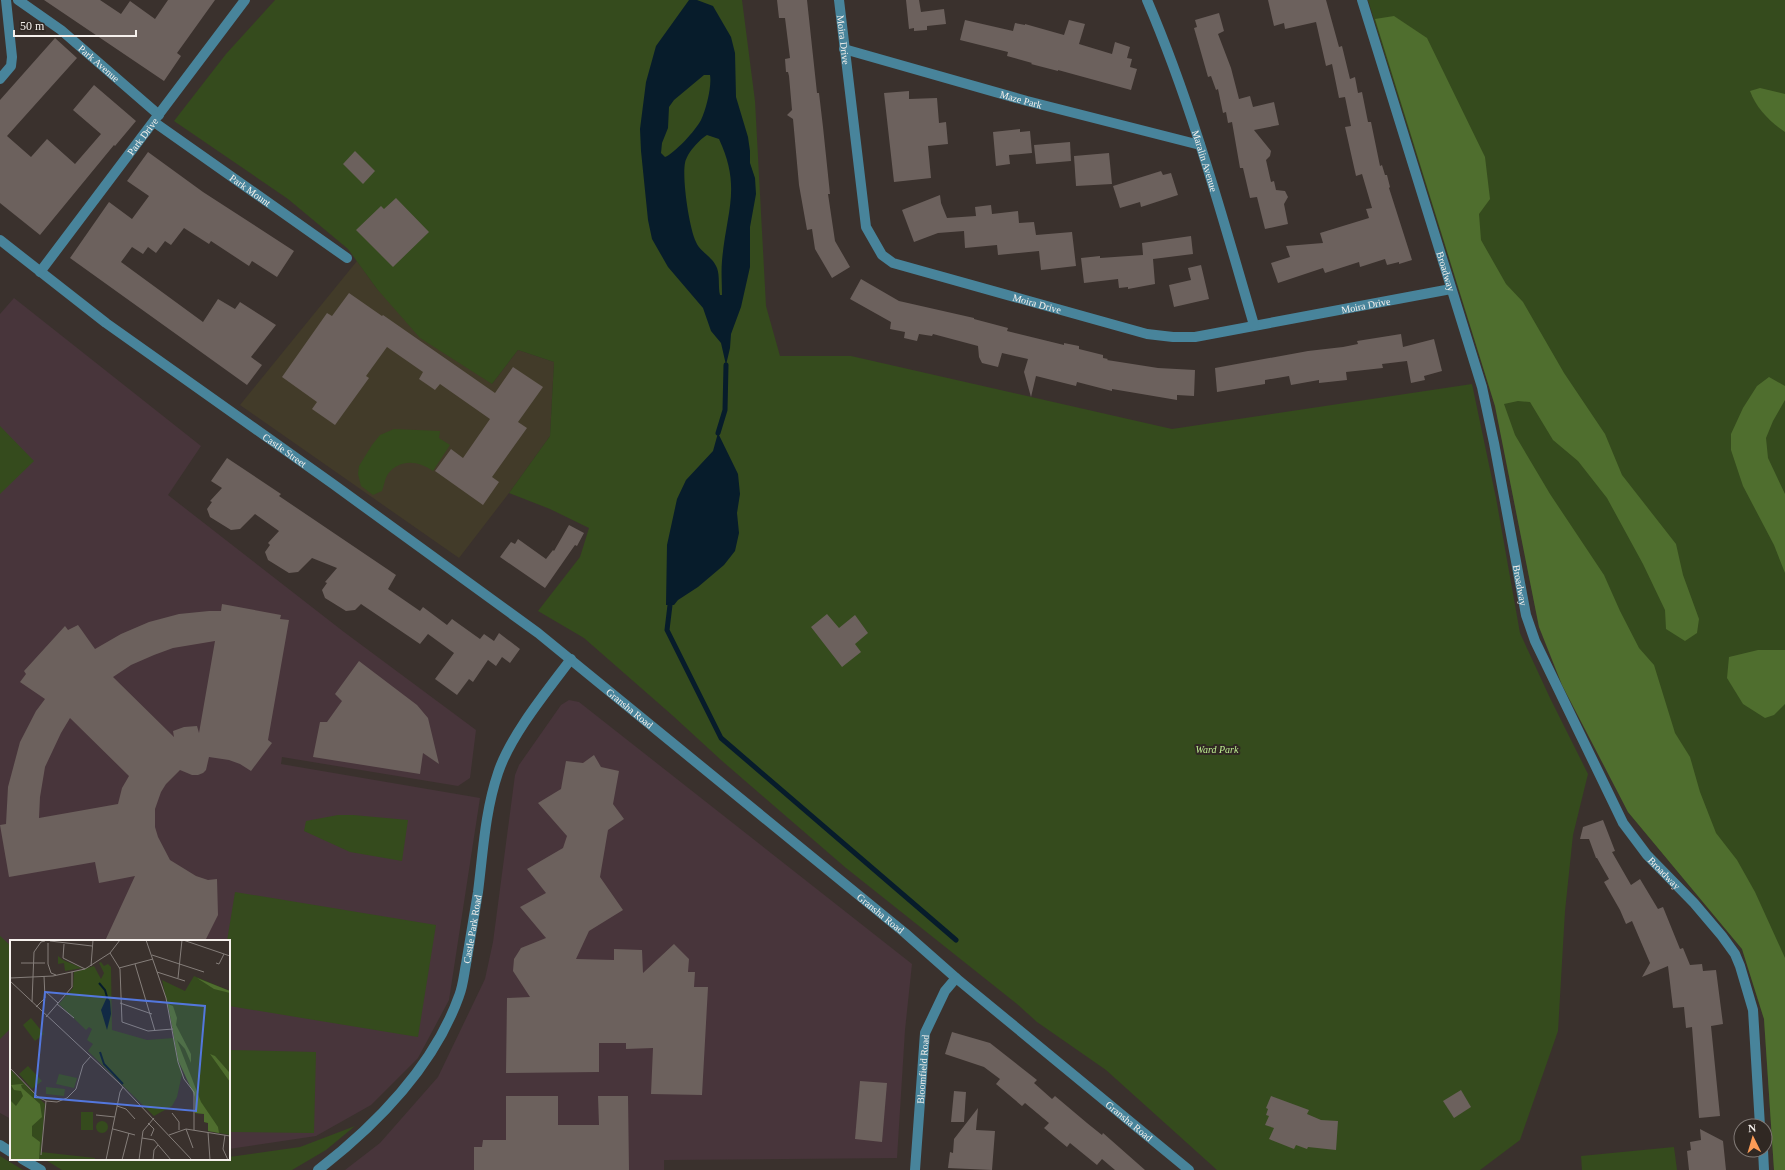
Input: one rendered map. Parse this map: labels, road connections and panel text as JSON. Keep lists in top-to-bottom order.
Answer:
{
  "streets": {
    "street": [
      "Moira Drive",
      "Park Avenue",
      "Maze Park",
      "Park Drive",
      "Maralin Avenue",
      "Park Mount",
      "Broadway",
      "Castle Street",
      "Gransha Road",
      "Castle Park Road",
      "Bloomfield Road"
    ]
  },
  "crossings": [
    ["Moira Drive", "Maze Park"],
    ["Moira Drive", "Maralin Avenue"],
    ["Moira Drive", "Broadway"],
    ["Park Avenue", "Park Drive"],
    ["Park Avenue", "Park Mount"],
    ["Maze Park", "Maralin Avenue"],
    ["Park Drive", "Park Mount"],
    ["Park Drive", "Castle Street"],
    ["Castle Street", "Gransha Road"],
    ["Castle Street", "Castle Park Road"],
    ["Gransha Road", "Castle Park Road"],
    ["Gransha Road", "Bloomfield Road"]
  ],
  "parks": ["Ward Park"],
  "scale_bar": "50 m",
  "north": "top"
}
